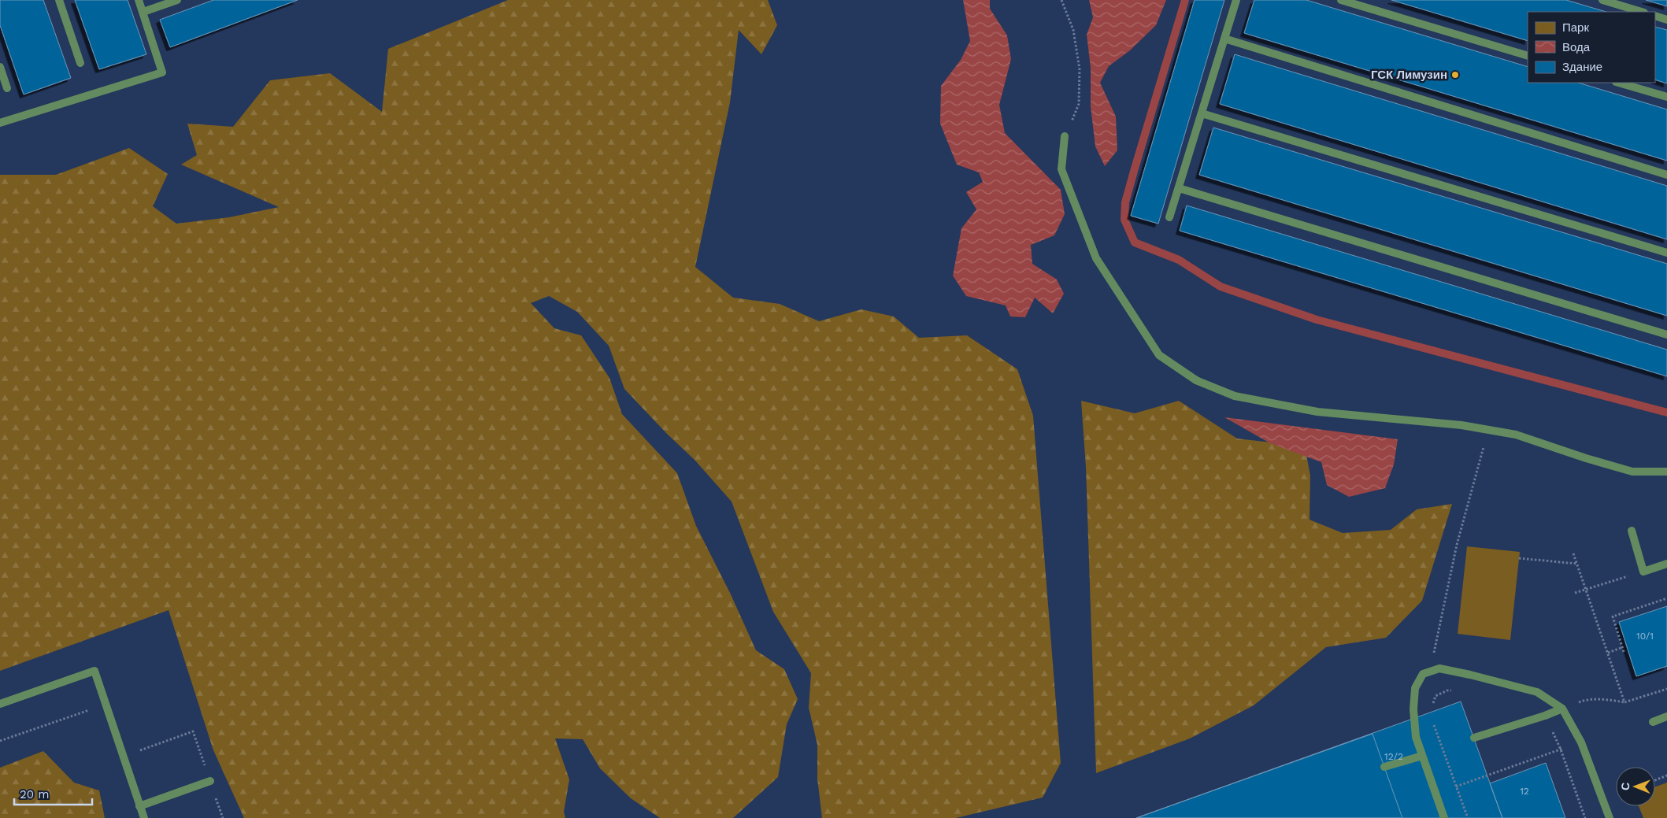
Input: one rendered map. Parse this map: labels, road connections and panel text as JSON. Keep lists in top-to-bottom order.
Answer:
{
  "places": ["ГСК Лимузин"],
  "house_numbers": ["10/1", "12/2", "12"],
  "legend": ["Парк", "Вода", "Здание"],
  "scale_bar": "20 m",
  "north": "left"
}
